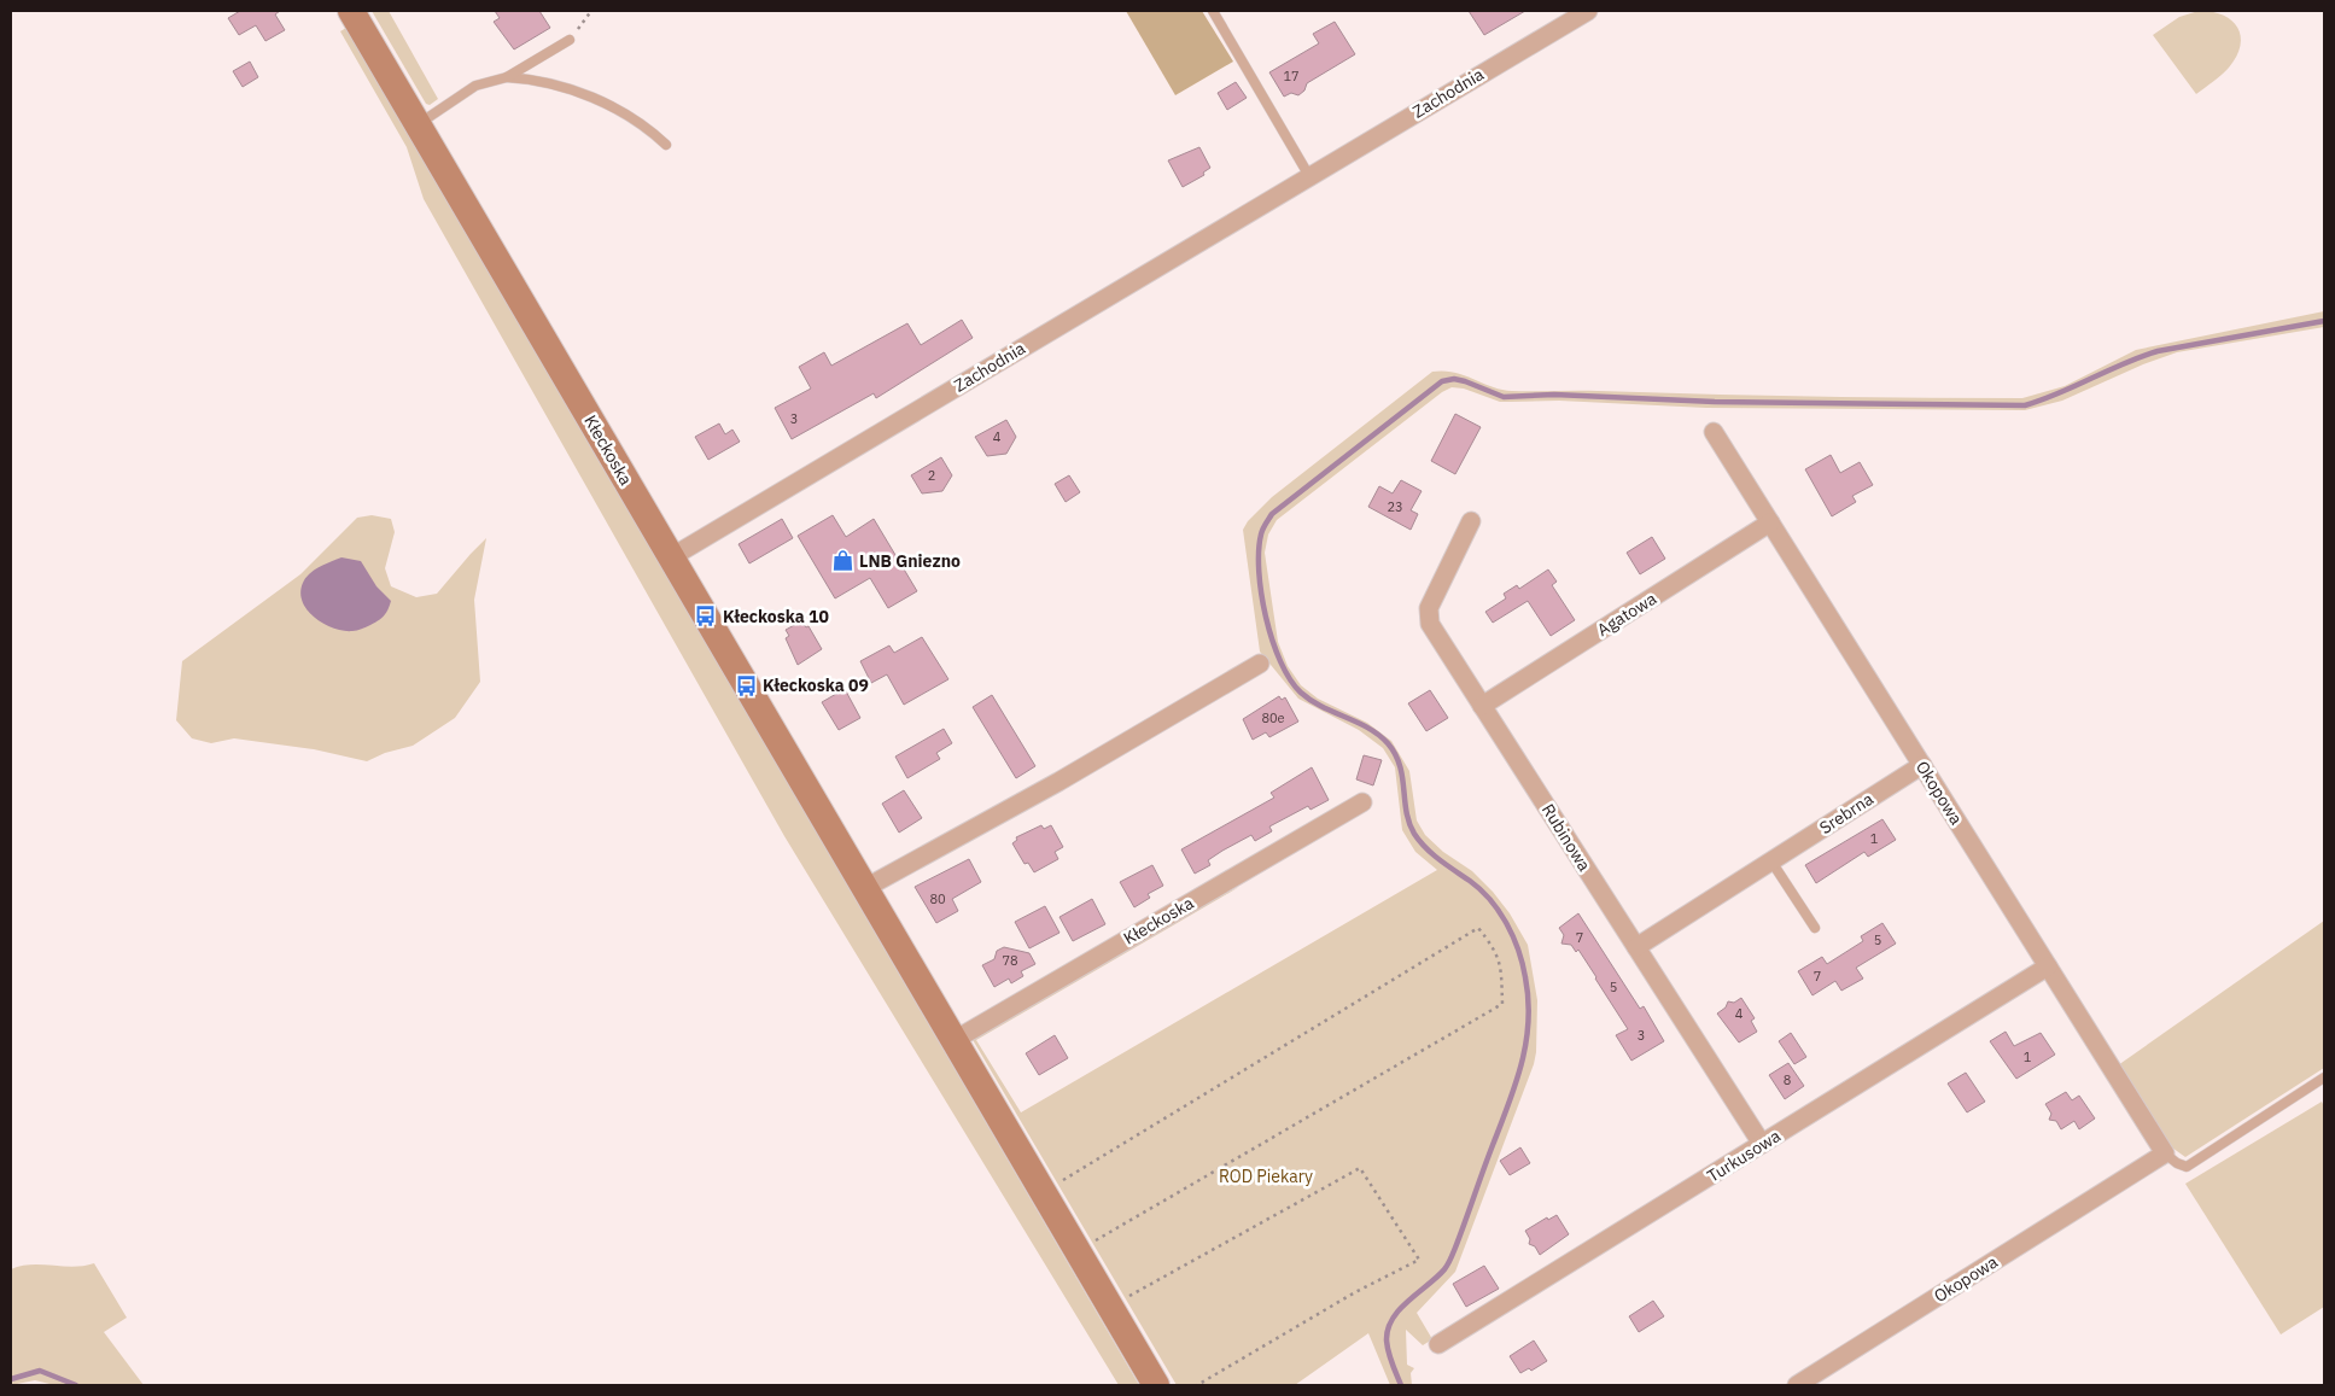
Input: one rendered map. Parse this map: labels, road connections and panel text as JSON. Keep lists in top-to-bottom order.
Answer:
{
  "streets": {
    "main road": ["Kłeckoska"],
    "street": [
      "Zachodnia",
      "Agatowa",
      "Okopowa",
      "Srebrna",
      "Rubinowa",
      "Turkusowa"
    ]
  },
  "crossings": [
    ["Zachodnia", "Kłeckoska"],
    ["Agatowa", "Okopowa"],
    ["Agatowa", "Rubinowa"],
    ["Okopowa", "Srebrna"],
    ["Okopowa", "Turkusowa"],
    ["Srebrna", "Rubinowa"],
    ["Rubinowa", "Turkusowa"]
  ],
  "parks": ["ROD Piekary"],
  "places": {
    "shop": ["LNB Gniezno"],
    "bus stop": ["Kłeckoska 10", "Kłeckoska 09"]
  },
  "house_numbers": [
    "17",
    "3",
    "4",
    "2",
    "23",
    "80e",
    "1",
    "80",
    "7",
    "5",
    "78",
    "7",
    "5",
    "4",
    "3",
    "1",
    "8"
  ]
}
